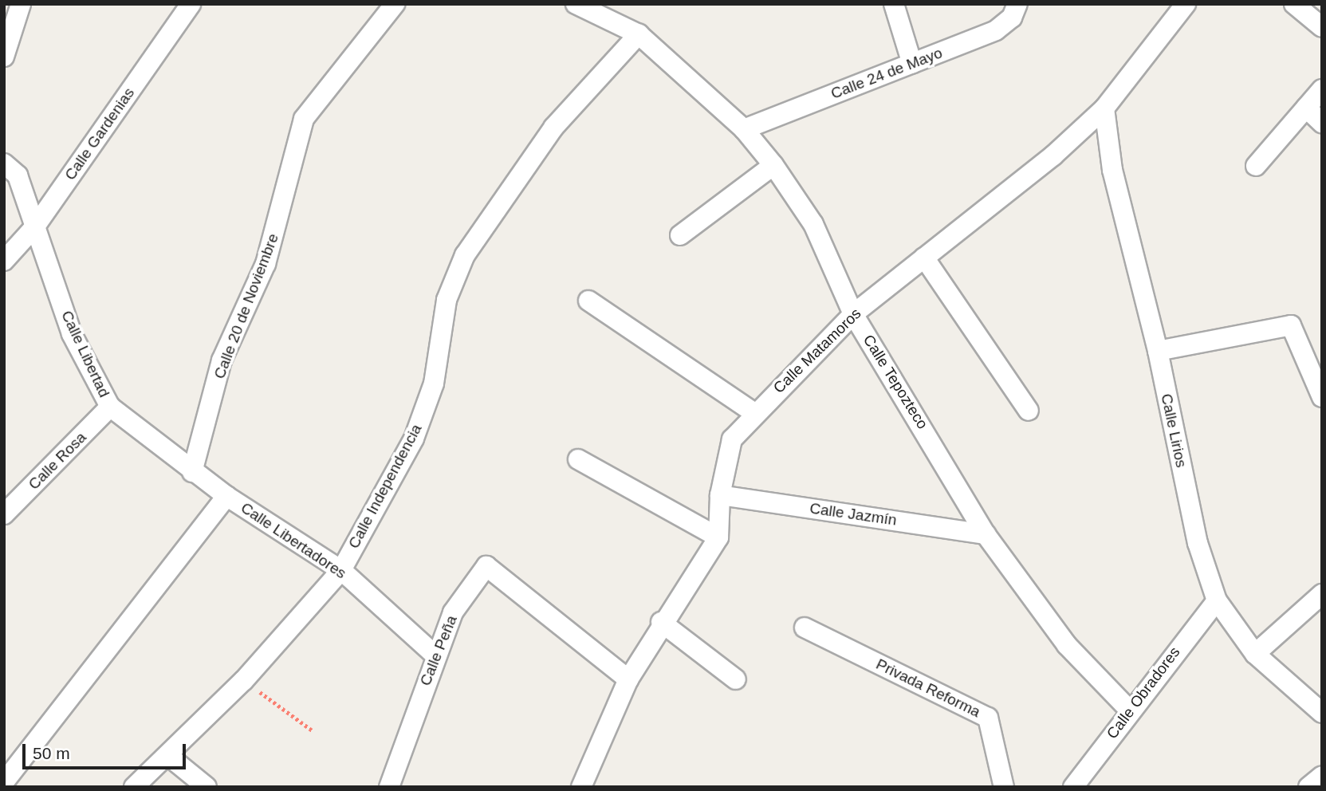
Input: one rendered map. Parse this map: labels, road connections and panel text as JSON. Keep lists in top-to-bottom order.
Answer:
{
  "streets": {
    "street": [
      "Calle 24 de Mayo",
      "Calle Gardenias",
      "Calle 20 de Noviembre",
      "Calle Matamoros",
      "Calle Libertad",
      "Calle Tepozteco",
      "Calle Lirios",
      "Calle Rosa",
      "Calle Independencia",
      "Calle Jazmín",
      "Calle Libertadores",
      "Calle Peña",
      "Privada Reforma",
      "Calle Obradores"
    ]
  },
  "crossings": [
    ["Calle 24 de Mayo", "Calle Tepozteco"],
    ["Calle Gardenias", "Calle Libertad"],
    ["Calle 20 de Noviembre", "Calle Libertad"],
    ["Calle Matamoros", "Calle Tepozteco"],
    ["Calle Matamoros", "Calle Lirios"],
    ["Calle Matamoros", "Calle Jazmín"],
    ["Calle Libertad", "Calle Rosa"],
    ["Calle Libertad", "Calle Libertadores"],
    ["Calle Tepozteco", "Calle Independencia"],
    ["Calle Tepozteco", "Calle Jazmín"],
    ["Calle Tepozteco", "Calle Obradores"],
    ["Calle Lirios", "Calle Obradores"],
    ["Calle Independencia", "Calle Libertadores"],
    ["Calle Libertadores", "Calle Peña"]
  ],
  "scale_bar": "50 m"
}
